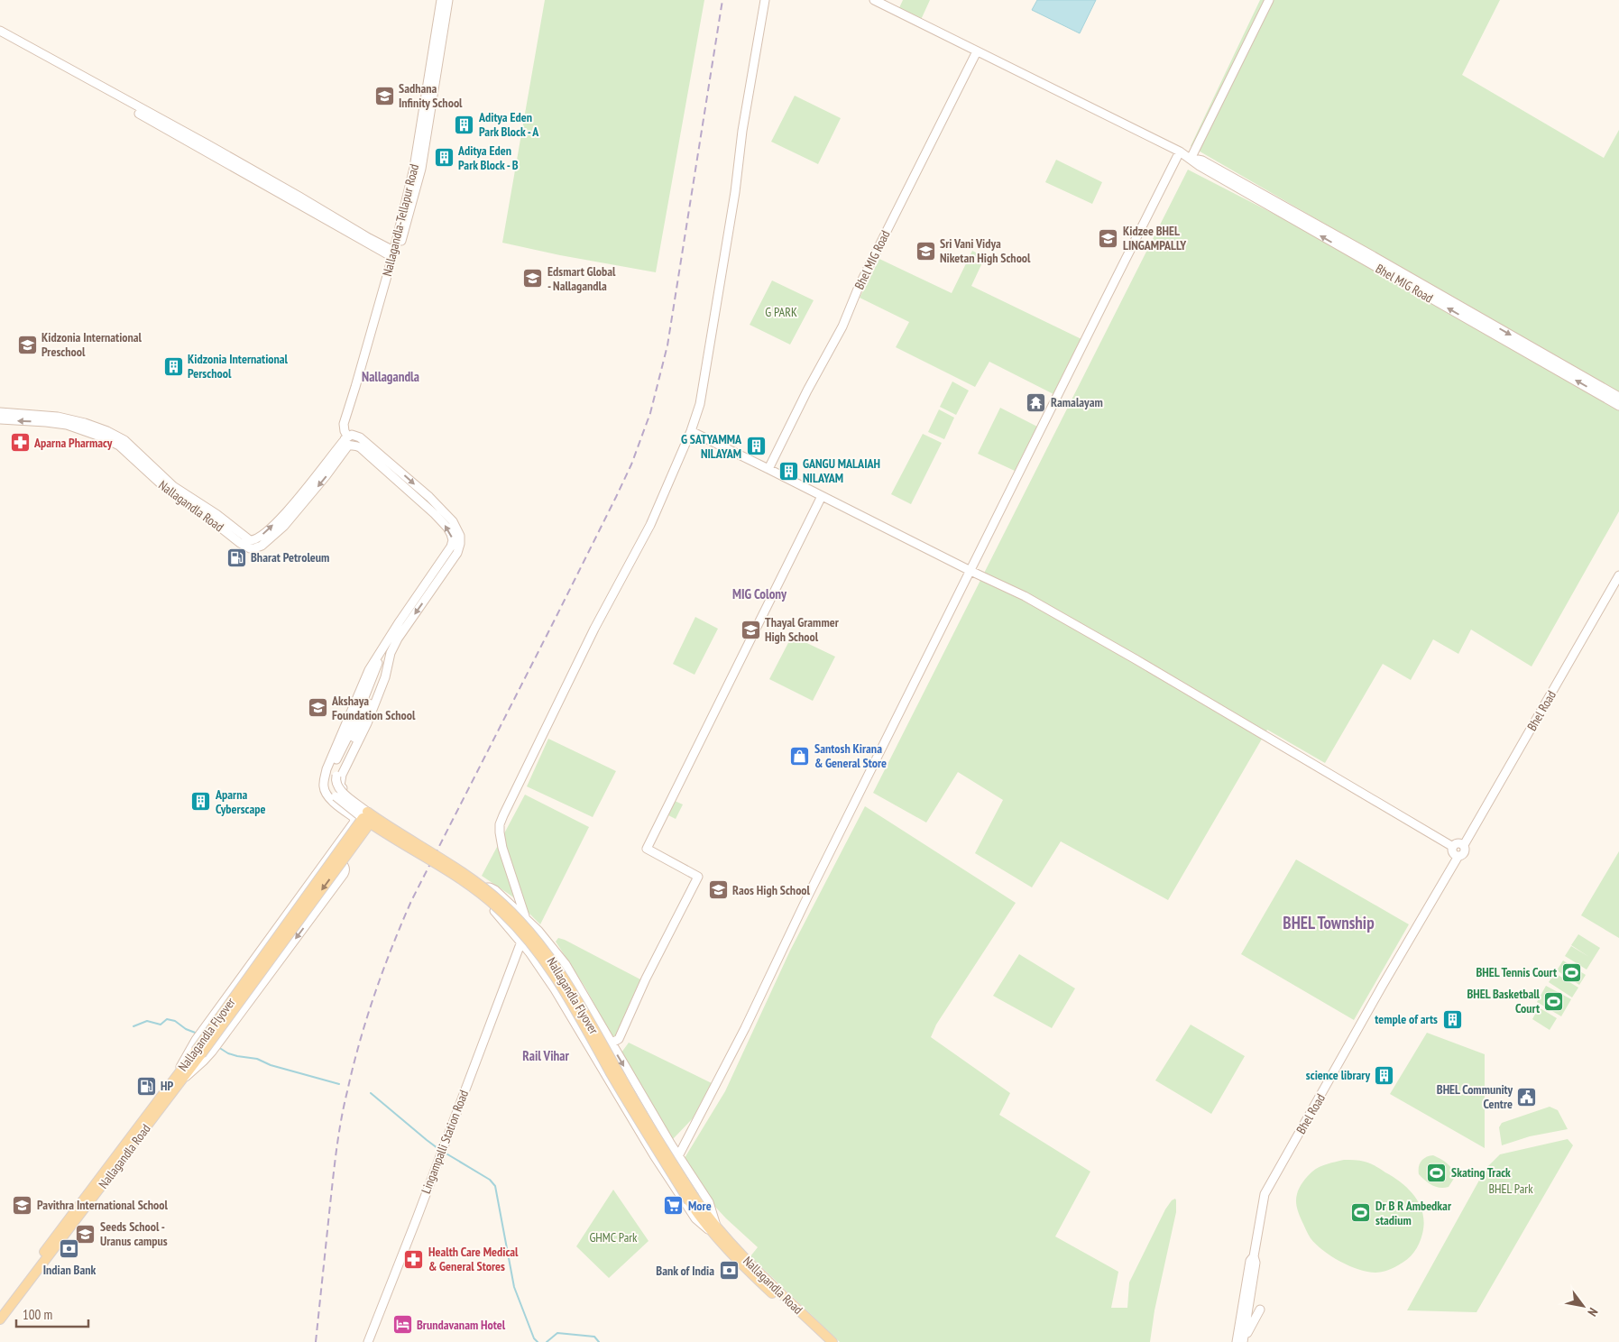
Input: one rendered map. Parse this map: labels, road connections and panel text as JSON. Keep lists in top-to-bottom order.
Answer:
{
  "streets": {
    "main road": ["Nallagandla Road", "Nallagandla Flyover"],
    "street": [
      "Nallagandla-Tellapur Road",
      "Bhel MIG Road",
      "Bhel Road",
      "Lingampalli Station Road"
    ]
  },
  "crossings": [
    ["Nallagandla-Tellapur Road", "Nallagandla Road"],
    ["Nallagandla Road", "Nallagandla Flyover"]
  ],
  "districts": [
    "Nallagandla",
    "MIG Colony",
    "BHEL Township",
    "Rail Vihar"
  ],
  "parks": ["G PARK", "BHEL Park", "GHMC Park"],
  "places": {
    "school or university": [
      "Sadhana Infinity School",
      "Kidzee BHEL LINGAMPALLY",
      "Sri Vani Vidya Niketan High School",
      "Edsmart Global - Nallagandla",
      "Kidzonia International Preschool",
      "Thayal Grammer High School",
      "Akshaya Foundation School",
      "Raos High School",
      "Pavithra International School",
      "Seeds School - Uranus campus"
    ],
    "building": [
      "Aditya Eden Park Block - A",
      "Aditya Eden Park Block - B",
      "Kidzonia International Perschool",
      "G SATYAMMA NILAYAM",
      "GANGU MALAIAH NILAYAM",
      "Aparna Cyberscape",
      "temple of arts",
      "science library"
    ],
    "temple": ["Ramalayam"],
    "pharmacy": ["Aparna Pharmacy", "Health Care Medical & General Stores"],
    "fuel station": ["Bharat Petroleum", "HP"],
    "shop": ["Santosh Kirana & General Store"],
    "sports": [
      "BHEL Tennis Court",
      "BHEL Basketball Court",
      "Skating Track",
      "Dr B R Ambedkar stadium"
    ],
    "public building": ["BHEL Community Centre"],
    "supermarket": ["More"],
    "bank": ["Indian Bank", "Bank of India"],
    "hotel": ["Brundavanam Hotel"]
  },
  "scale_bar": "100 m",
  "north": "bottom right"
}
